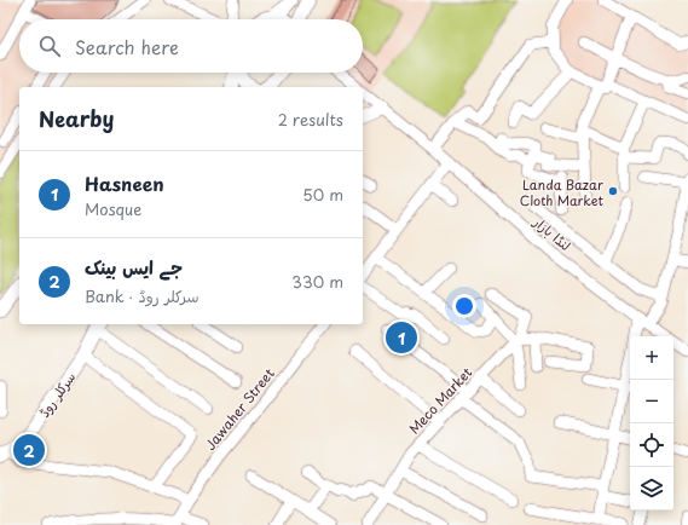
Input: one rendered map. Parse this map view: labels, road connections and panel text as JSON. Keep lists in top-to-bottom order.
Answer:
{
  "streets": {
    "main road": ["سرکلر روڈ"],
    "street": ["لنڈا بازار", "Meco Market", "Jawaher Street"]
  },
  "places": ["Landa Bazar Cloth Market"],
  "page": {
    "search": "Search here",
    "heading": ["Nearby", "2 results"],
    "list": [
      {
        "mark": "1",
        "name": "Hasneen",
        "note": "Mosque",
        "value": "50 m"
      },
      {
        "mark": "2",
        "name": "جے ایس بینک",
        "note": "Bank · سرکلر روڈ",
        "value": "330 m"
      }
    ],
    "pins": ["1", "2"],
    "map_buttons": ["+", "−"]
  }
}
